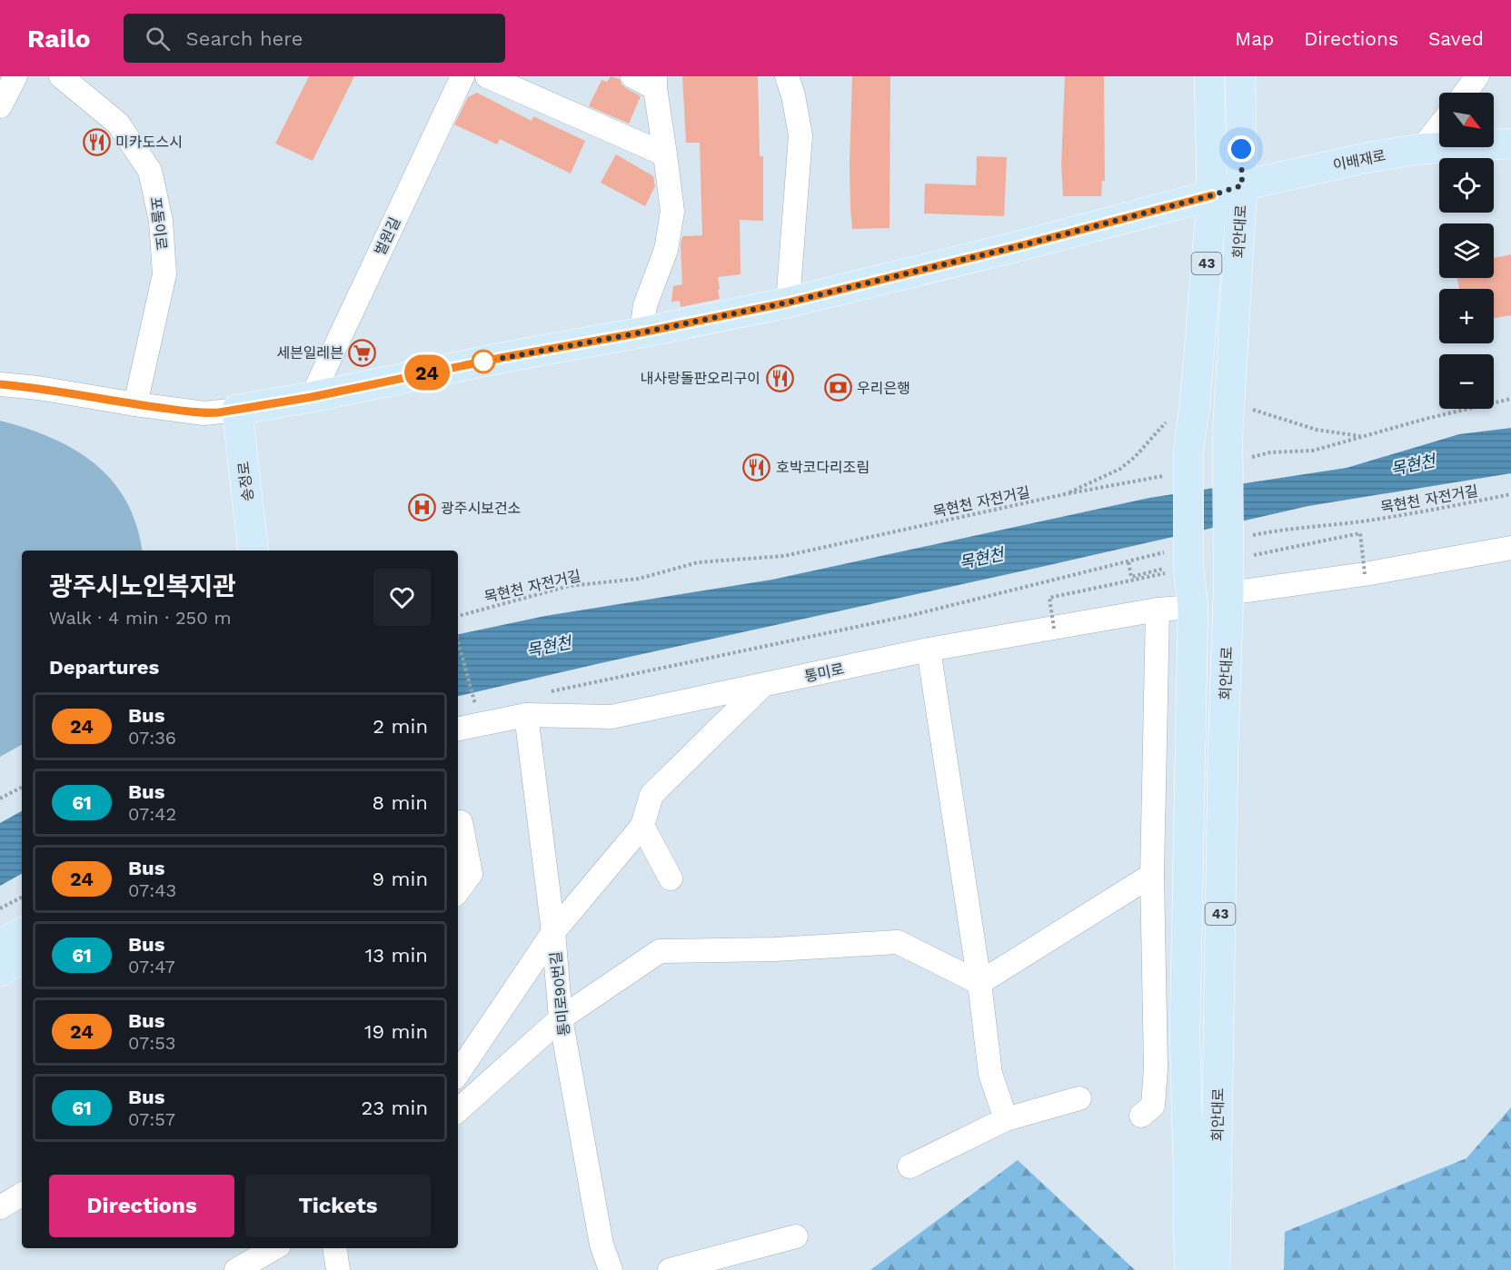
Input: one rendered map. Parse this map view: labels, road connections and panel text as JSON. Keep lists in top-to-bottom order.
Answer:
{
  "streets": {
    "main road": [
      "이배재로",
      "회안대로",
      "43",
      "송정로"
    ],
    "street": [
      "포돌이로",
      "벌원길",
      "통미로",
      "통미로90번길"
    ],
    "path": ["목현천 자전거길"]
  },
  "crossings": [
    ["이배재로", "회안대로"],
    ["이배재로", "벌원길"],
    ["이배재로", "송정로"],
    ["회안대로", "통미로"],
    ["통미로", "통미로90번길"]
  ],
  "water": ["목현천"],
  "places": {
    "restaurant": ["미카도스시", "내사랑돌판오리구이", "호박코다리조림"],
    "supermarket": ["세븐일레븐"],
    "bank": ["우리은행"],
    "hospital": ["광주시보건소"]
  },
  "lines": ["bus line 24"],
  "north": "bottom right",
  "page": {
    "header": "Railo",
    "search": "Search here",
    "nav": ["Map", "Directions", "Saved"],
    "on_map": "24",
    "map_buttons": ["+", "−"],
    "heading": [
      ["광주시노인복지관", "Walk · 4 min · 250 m"],
      "Departures"
    ],
    "list": [
      {
        "mark": "24",
        "name": "Bus",
        "note": "07:36",
        "value": "2 min"
      },
      {
        "mark": "61",
        "name": "Bus",
        "note": "07:42",
        "value": "8 min"
      },
      {
        "mark": "24",
        "name": "Bus",
        "note": "07:43",
        "value": "9 min"
      },
      {
        "mark": "61",
        "name": "Bus",
        "note": "07:47",
        "value": "13 min"
      },
      {
        "mark": "24",
        "name": "Bus",
        "note": "07:53",
        "value": "19 min"
      },
      {
        "mark": "61",
        "name": "Bus",
        "note": "07:57",
        "value": "23 min"
      }
    ],
    "buttons": ["Directions", "Tickets"]
  }
}
